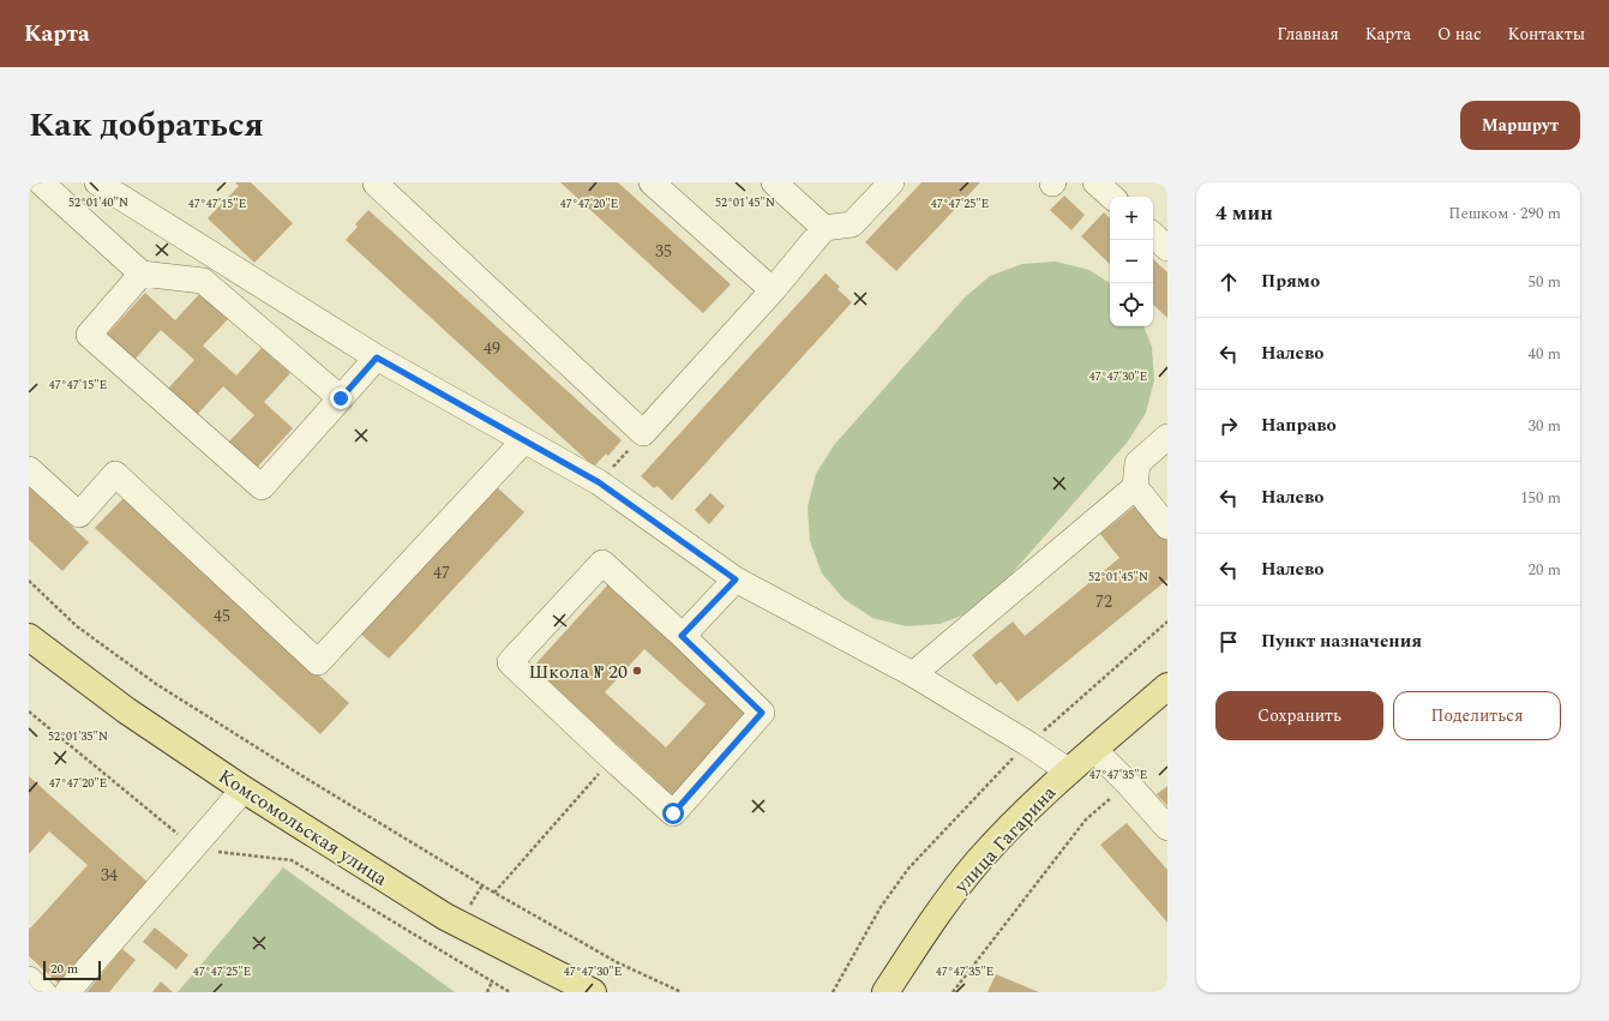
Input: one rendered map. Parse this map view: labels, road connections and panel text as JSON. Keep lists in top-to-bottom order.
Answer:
{
  "streets": {
    "main road": ["Комсомольская улица", "улица Гагарина"]
  },
  "places": ["Школа № 20"],
  "house_numbers": [
    "35",
    "49",
    "47",
    "72",
    "45",
    "34"
  ],
  "scale_bar": "20 m",
  "page": {
    "header": "Карта",
    "nav": [
      "Главная",
      "Карта",
      "О нас",
      "Контакты"
    ],
    "title": "Как добраться",
    "buttons": [
      "Маршрут",
      ["Сохранить", "Поделиться"]
    ],
    "heading": ["4 мин", "Пешком · 290 m"],
    "map_buttons": ["+", "−"],
    "list": [
      ["Прямо", "50 m"],
      ["Налево", "40 m"],
      ["Направо", "30 m"],
      ["Налево", "150 m"],
      ["Налево", "20 m"],
      "Пункт назначения"
    ],
    "scale": "20 m"
  },
  "coordinates": [
    "52°01'40\"N",
    "52°01'45\"N",
    "47°47'15\"E",
    "47°47'20\"E",
    "47°47'25\"E",
    "47°47'30\"E",
    "52°01'35\"N",
    "47°47'35\"E"
  ]
}
